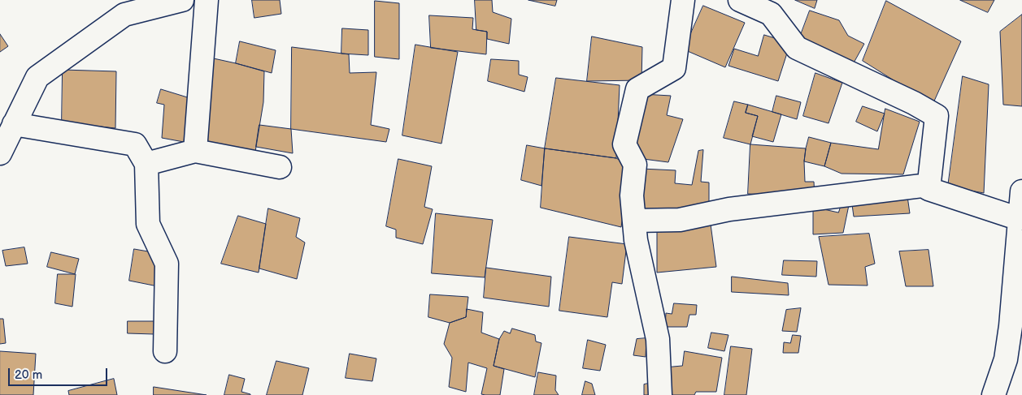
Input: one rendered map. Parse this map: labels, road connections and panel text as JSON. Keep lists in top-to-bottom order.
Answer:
{
  "scale_bar": "20 m"
}
